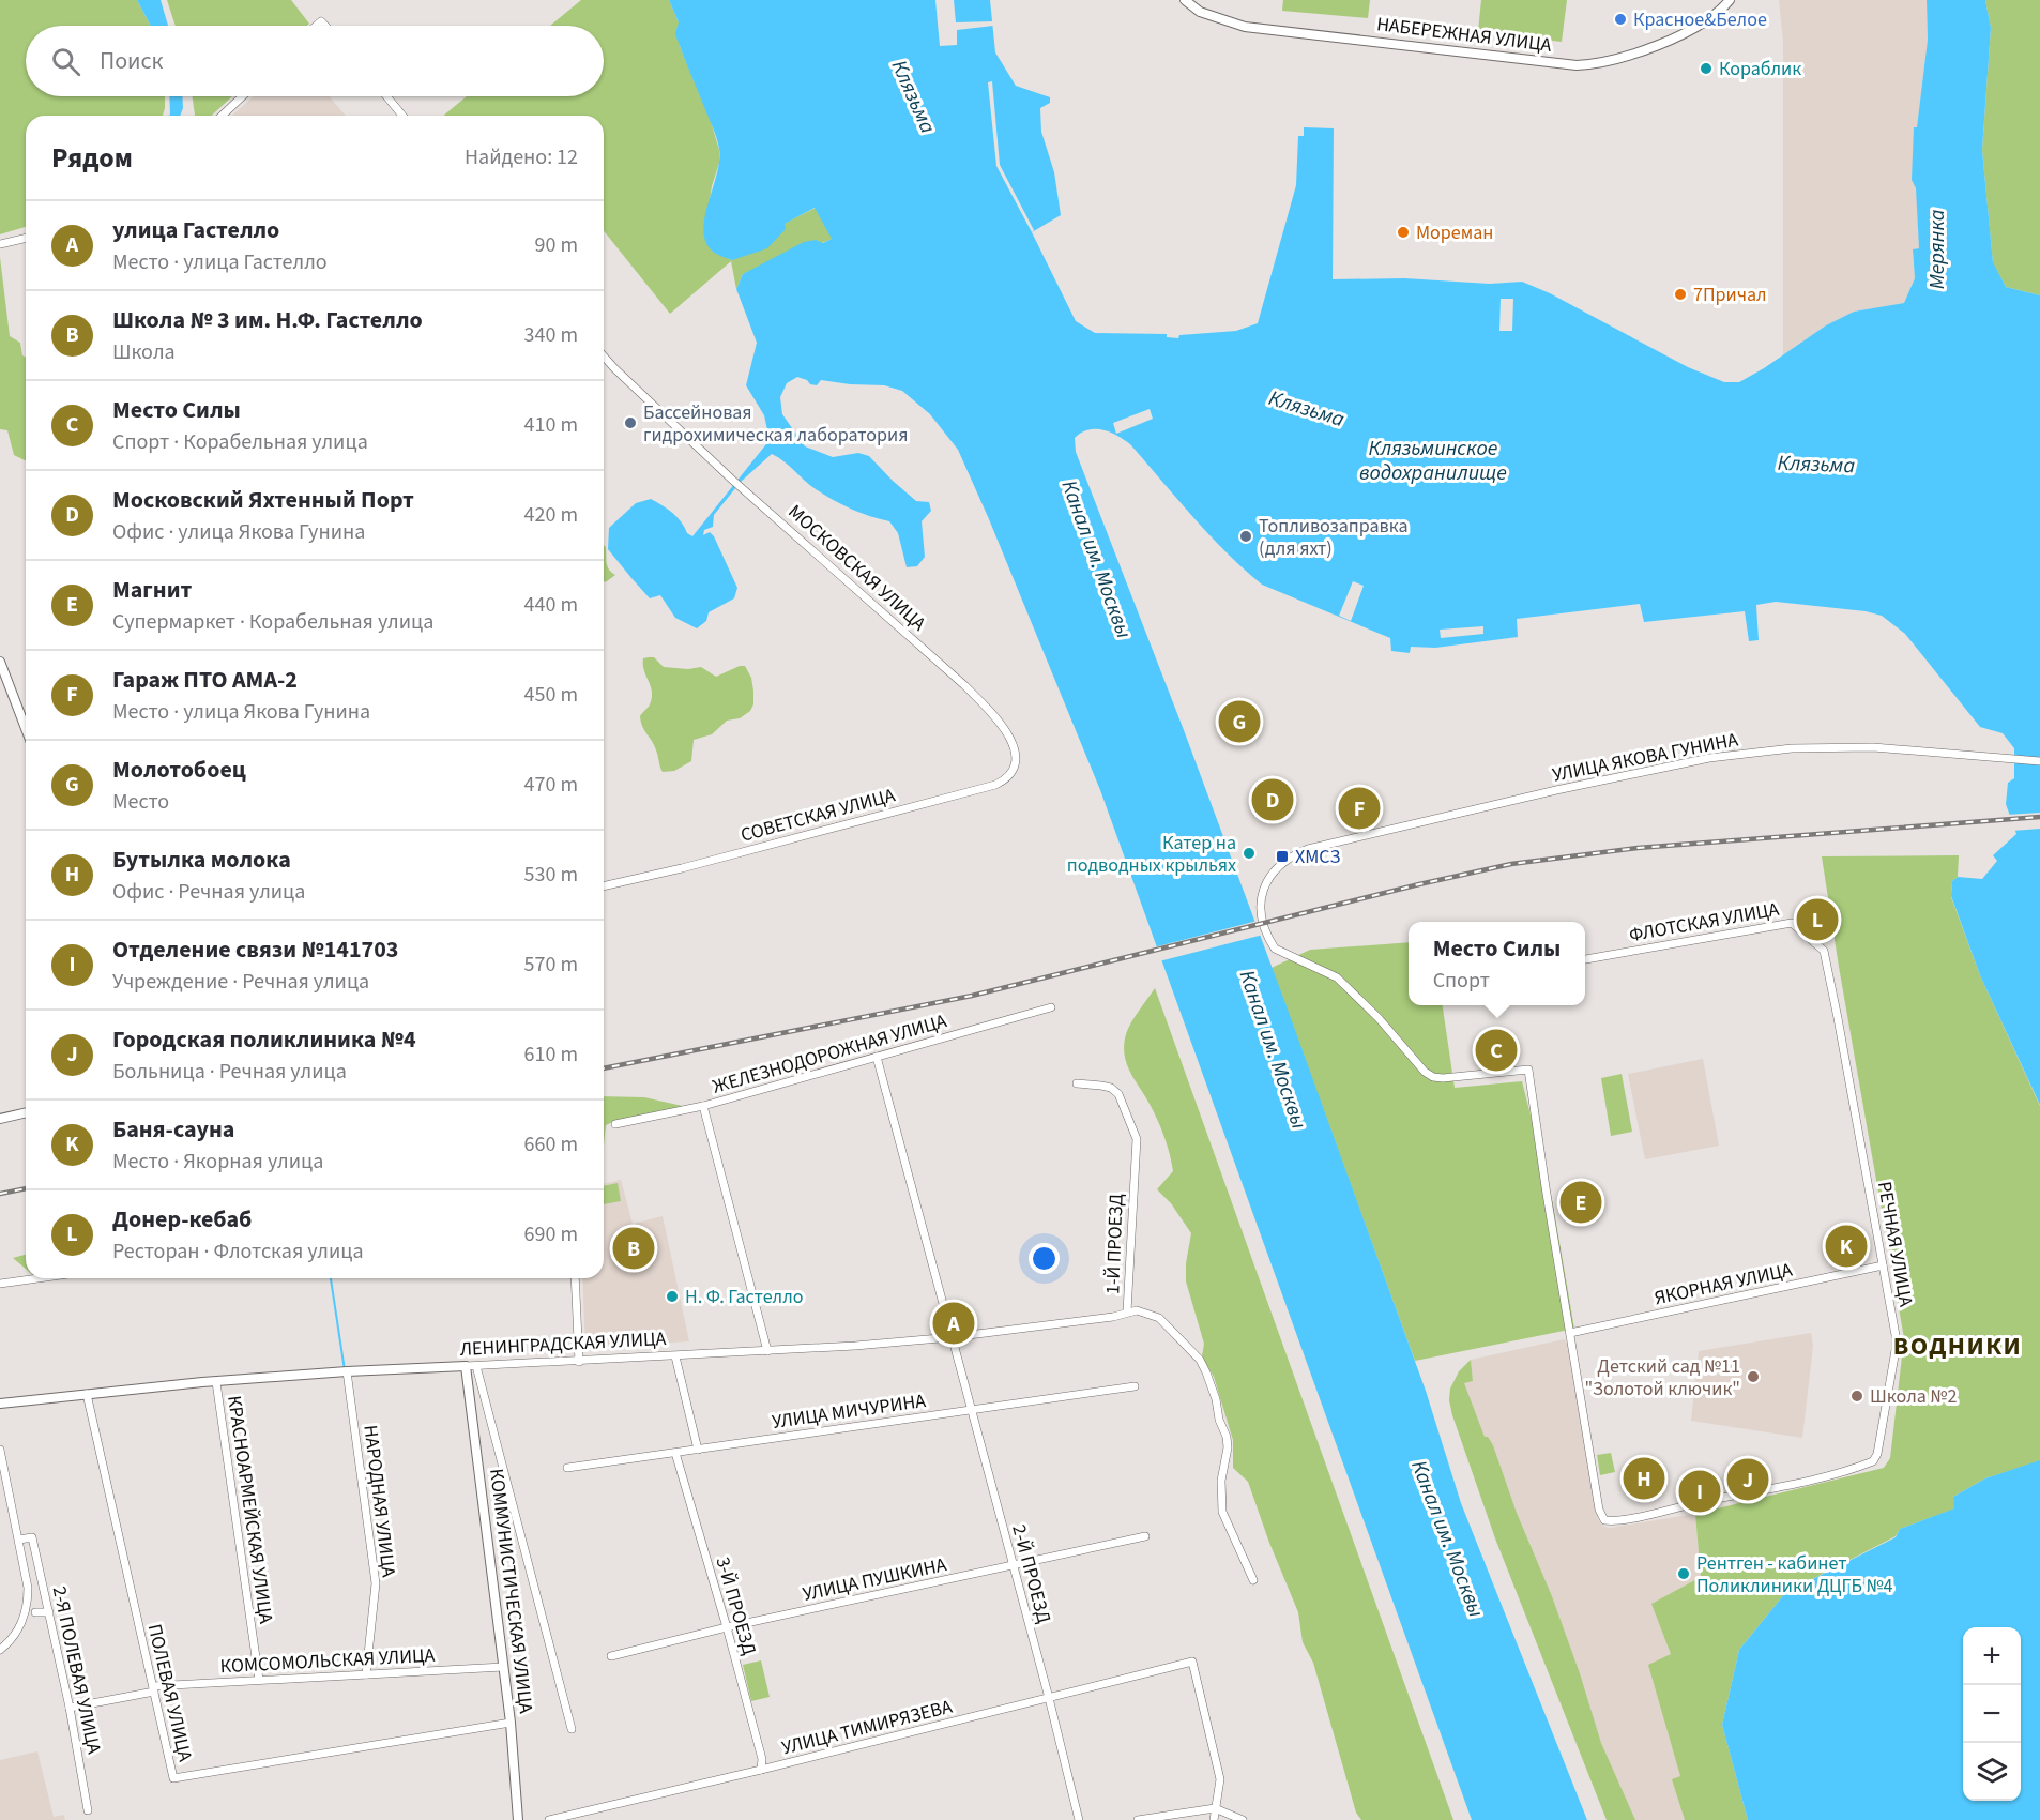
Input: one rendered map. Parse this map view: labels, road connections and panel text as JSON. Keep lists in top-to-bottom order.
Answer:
{
  "streets": {
    "street": [
      "НАБЕРЕЖНАЯ УЛИЦА",
      "МОСКОВСКАЯ УЛИЦА",
      "УЛИЦА ЯКОВА ГУНИНА",
      "СОВЕТСКАЯ УЛИЦА",
      "ФЛОТСКАЯ УЛИЦА",
      "ЖЕЛЕЗНОДОРОЖНАЯ УЛИЦА",
      "1-Й ПРОЕЗД",
      "РЕЧНАЯ УЛИЦА",
      "ЯКОРНАЯ УЛИЦА",
      "ЛЕНИНГРАДСКАЯ УЛИЦА",
      "УЛИЦА МИЧУРИНА",
      "НАРОДНАЯ УЛИЦА",
      "КРАСНОАРМЕЙСКАЯ УЛИЦА",
      "2-Й ПРОЕЗД",
      "УЛИЦА ПУШКИНА",
      "КОММУНИСТИЧЕСКАЯ УЛИЦА",
      "3-Й ПРОЕЗД",
      "КОМСОМОЛЬСКАЯ УЛИЦА",
      "2-Я ПОЛЕВАЯ УЛИЦА",
      "ПОЛЕВАЯ УЛИЦА",
      "УЛИЦА ТИМИРЯЗЕВА"
    ]
  },
  "crossings": [
    ["МОСКОВСКАЯ УЛИЦА", "СОВЕТСКАЯ УЛИЦА"],
    ["УЛИЦА ЯКОВА ГУНИНА", "РЕЧНАЯ УЛИЦА"],
    ["УЛИЦА ЯКОВА ГУНИНА", "ЯКОРНАЯ УЛИЦА"],
    ["ФЛОТСКАЯ УЛИЦА", "РЕЧНАЯ УЛИЦА"],
    ["ЖЕЛЕЗНОДОРОЖНАЯ УЛИЦА", "2-Й ПРОЕЗД"],
    ["1-Й ПРОЕЗД", "ЛЕНИНГРАДСКАЯ УЛИЦА"],
    ["РЕЧНАЯ УЛИЦА", "ЯКОРНАЯ УЛИЦА"],
    ["ЛЕНИНГРАДСКАЯ УЛИЦА", "НАРОДНАЯ УЛИЦА"],
    ["ЛЕНИНГРАДСКАЯ УЛИЦА", "КРАСНОАРМЕЙСКАЯ УЛИЦА"],
    ["ЛЕНИНГРАДСКАЯ УЛИЦА", "2-Й ПРОЕЗД"],
    ["ЛЕНИНГРАДСКАЯ УЛИЦА", "КОММУНИСТИЧЕСКАЯ УЛИЦА"],
    ["ЛЕНИНГРАДСКАЯ УЛИЦА", "ПОЛЕВАЯ УЛИЦА"],
    ["УЛИЦА МИЧУРИНА", "2-Й ПРОЕЗД"],
    ["УЛИЦА МИЧУРИНА", "3-Й ПРОЕЗД"],
    ["НАРОДНАЯ УЛИЦА", "КОМСОМОЛЬСКАЯ УЛИЦА"],
    ["КРАСНОАРМЕЙСКАЯ УЛИЦА", "КОМСОМОЛЬСКАЯ УЛИЦА"],
    ["2-Й ПРОЕЗД", "УЛИЦА ПУШКИНА"],
    ["2-Й ПРОЕЗД", "УЛИЦА ТИМИРЯЗЕВА"],
    ["УЛИЦА ПУШКИНА", "3-Й ПРОЕЗД"],
    ["КОММУНИСТИЧЕСКАЯ УЛИЦА", "КОМСОМОЛЬСКАЯ УЛИЦА"],
    ["КОММУНИСТИЧЕСКАЯ УЛИЦА", "ПОЛЕВАЯ УЛИЦА"],
    ["3-Й ПРОЕЗД", "УЛИЦА ТИМИРЯЗЕВА"],
    ["КОМСОМОЛЬСКАЯ УЛИЦА", "2-Я ПОЛЕВАЯ УЛИЦА"],
    ["КОМСОМОЛЬСКАЯ УЛИЦА", "ПОЛЕВАЯ УЛИЦА"]
  ],
  "districts": ["ВОДНИКИ"],
  "water": [
    "Клязьма",
    "Мерянка",
    "Клязьминское водохранилище",
    "Канал им. Москвы"
  ],
  "places": {
    "other": [
      "Красное&Белое",
      "Кораблик",
      "Мореман",
      "7Причал",
      "Бассейновая гидрохимическая лаборатория",
      "Топливозаправка (для яхт)",
      "Катер на подводных крыльях",
      "Н. Ф. Гастелло",
      "Детский сад №11 \"Золотой ключик\"",
      "Школа №2",
      "Рентген - кабинет Поликлиники ДЦГБ №4"
    ],
    "transit": ["ХМСЗ"]
  },
  "page": {
    "search": "Поиск",
    "heading": ["Рядом", "Найдено: 12"],
    "list": [
      {
        "mark": "A",
        "name": "улица Гастелло",
        "note": "Место · улица Гастелло",
        "value": "90 m"
      },
      {
        "mark": "B",
        "name": "Школа № 3 им. Н.Ф. Гастелло",
        "note": "Школа",
        "value": "340 m"
      },
      {
        "mark": "C",
        "name": "Место Силы",
        "note": "Спорт · Корабельная улица",
        "value": "410 m"
      },
      {
        "mark": "D",
        "name": "Московский Яхтенный Порт",
        "note": "Офис · улица Якова Гунина",
        "value": "420 m"
      },
      {
        "mark": "E",
        "name": "Магнит",
        "note": "Супермаркет · Корабельная улица",
        "value": "440 m"
      },
      {
        "mark": "F",
        "name": "Гараж ПТО АМА-2",
        "note": "Место · улица Якова Гунина",
        "value": "450 m"
      },
      {
        "mark": "G",
        "name": "Молотобоец",
        "note": "Место",
        "value": "470 m"
      },
      {
        "mark": "H",
        "name": "Бутылка молока",
        "note": "Офис · Речная улица",
        "value": "530 m"
      },
      {
        "mark": "I",
        "name": "Отделение связи №141703",
        "note": "Учреждение · Речная улица",
        "value": "570 m"
      },
      {
        "mark": "J",
        "name": "Городская поликлиника №4",
        "note": "Больница · Речная улица",
        "value": "610 m"
      },
      {
        "mark": "K",
        "name": "Баня-сауна",
        "note": "Место · Якорная улица",
        "value": "660 m"
      },
      {
        "mark": "L",
        "name": "Донер-кебаб",
        "note": "Ресторан · Флотская улица",
        "value": "690 m"
      }
    ],
    "pins": [
      "G",
      "D",
      "F",
      "L",
      "C",
      "E",
      "K",
      "B",
      "A",
      "H",
      "J",
      "I"
    ],
    "popup": ["Место Силы", "Спорт"],
    "map_buttons": ["+", "−"]
  }
}
